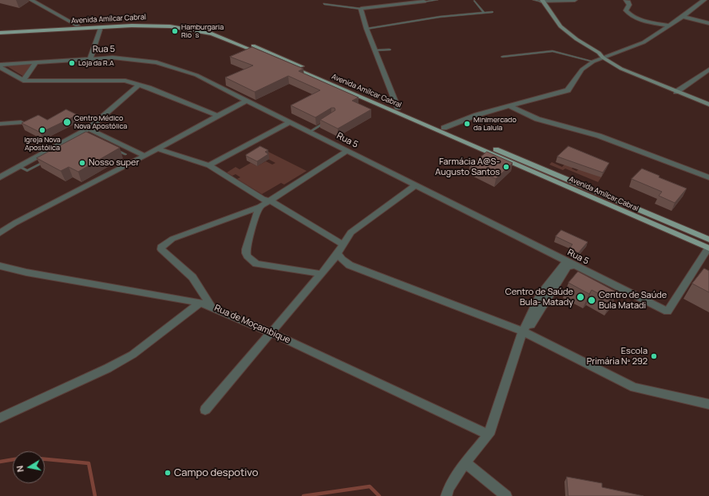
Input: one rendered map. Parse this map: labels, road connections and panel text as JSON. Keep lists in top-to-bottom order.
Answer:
{
  "streets": {
    "main road": ["Avenida Amílcar Cabral"],
    "street": ["Rua 5", "Rua de Moçambique"]
  },
  "places": [
    "Hamburgaria Rio´s",
    "Loja da R.A",
    "Centro Médico Nova Apostólica",
    "Minimercado da Lalula",
    "Igreja Nova Apostólica",
    "Nosso super",
    "Farmácia A@S- Augusto Santos",
    "Centro de Saúde Bula- Matady",
    "Centro de Saúde Bula Matadi",
    "Escola Primária Nº 292",
    "Campo despotivo"
  ],
  "north": "left"
}
